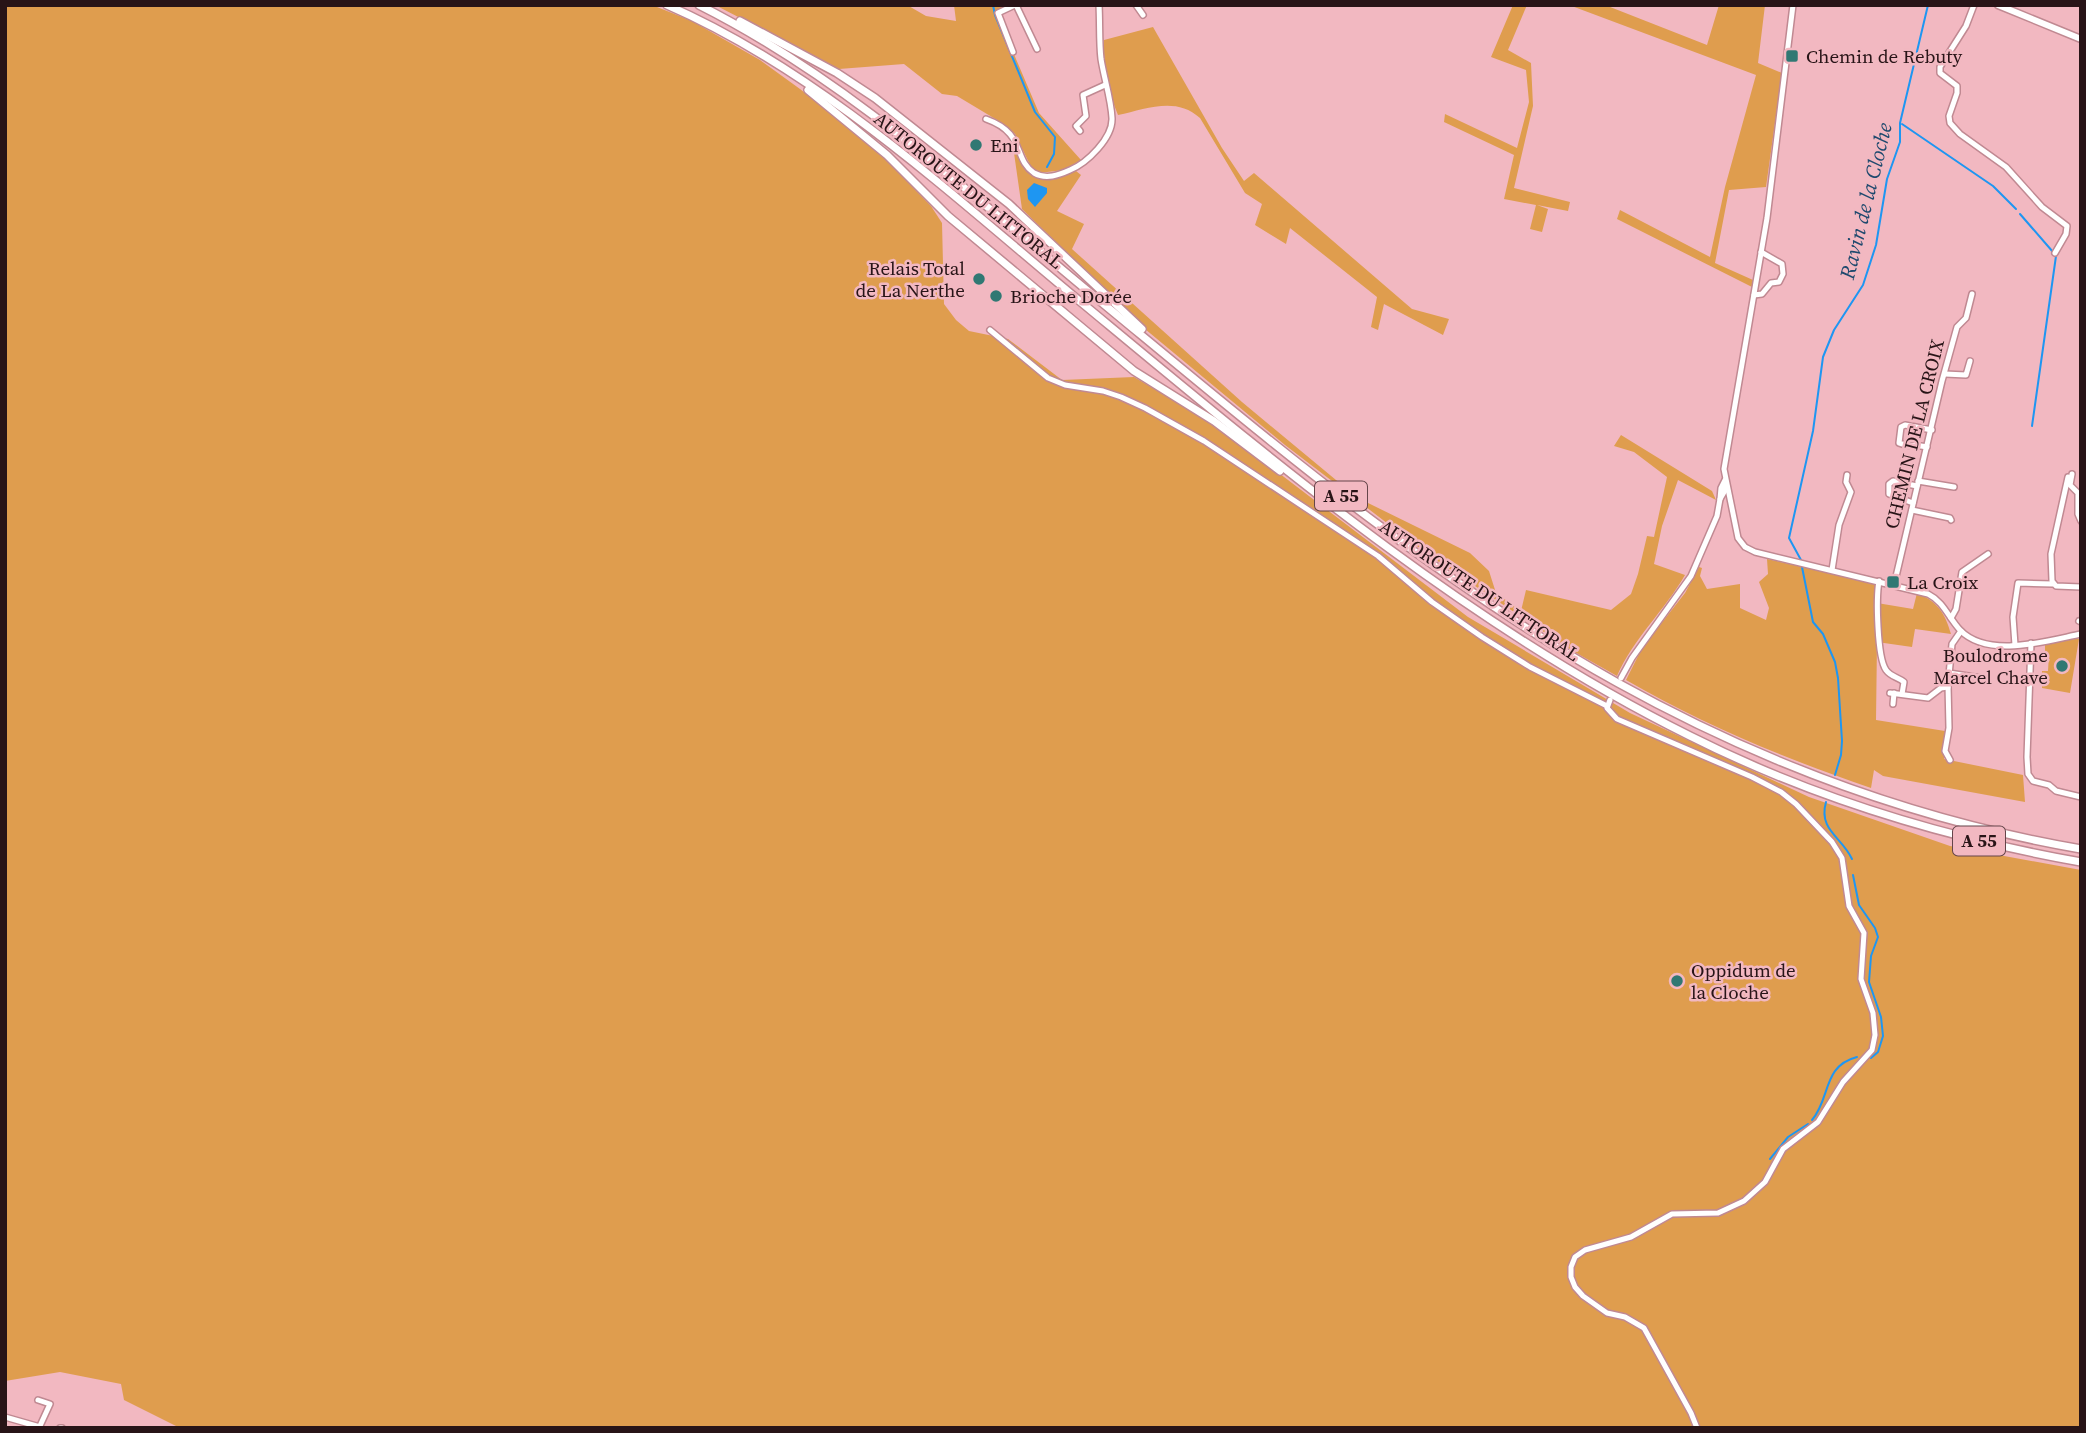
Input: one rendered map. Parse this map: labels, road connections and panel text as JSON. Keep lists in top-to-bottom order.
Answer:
{
  "streets": {
    "highway": ["AUTOROUTE DU LITTORAL", "A 55"],
    "street": ["CHEMIN DE LA CROIX"]
  },
  "water": ["Ravin de la Cloche"],
  "places": {
    "transit": ["Chemin de Rebuty", "La Croix"],
    "other": [
      "Eni",
      "Relais Total de La Nerthe",
      "Brioche Dorée",
      "Boulodrome Marcel Chave",
      "Oppidum de la Cloche"
    ]
  }
}
